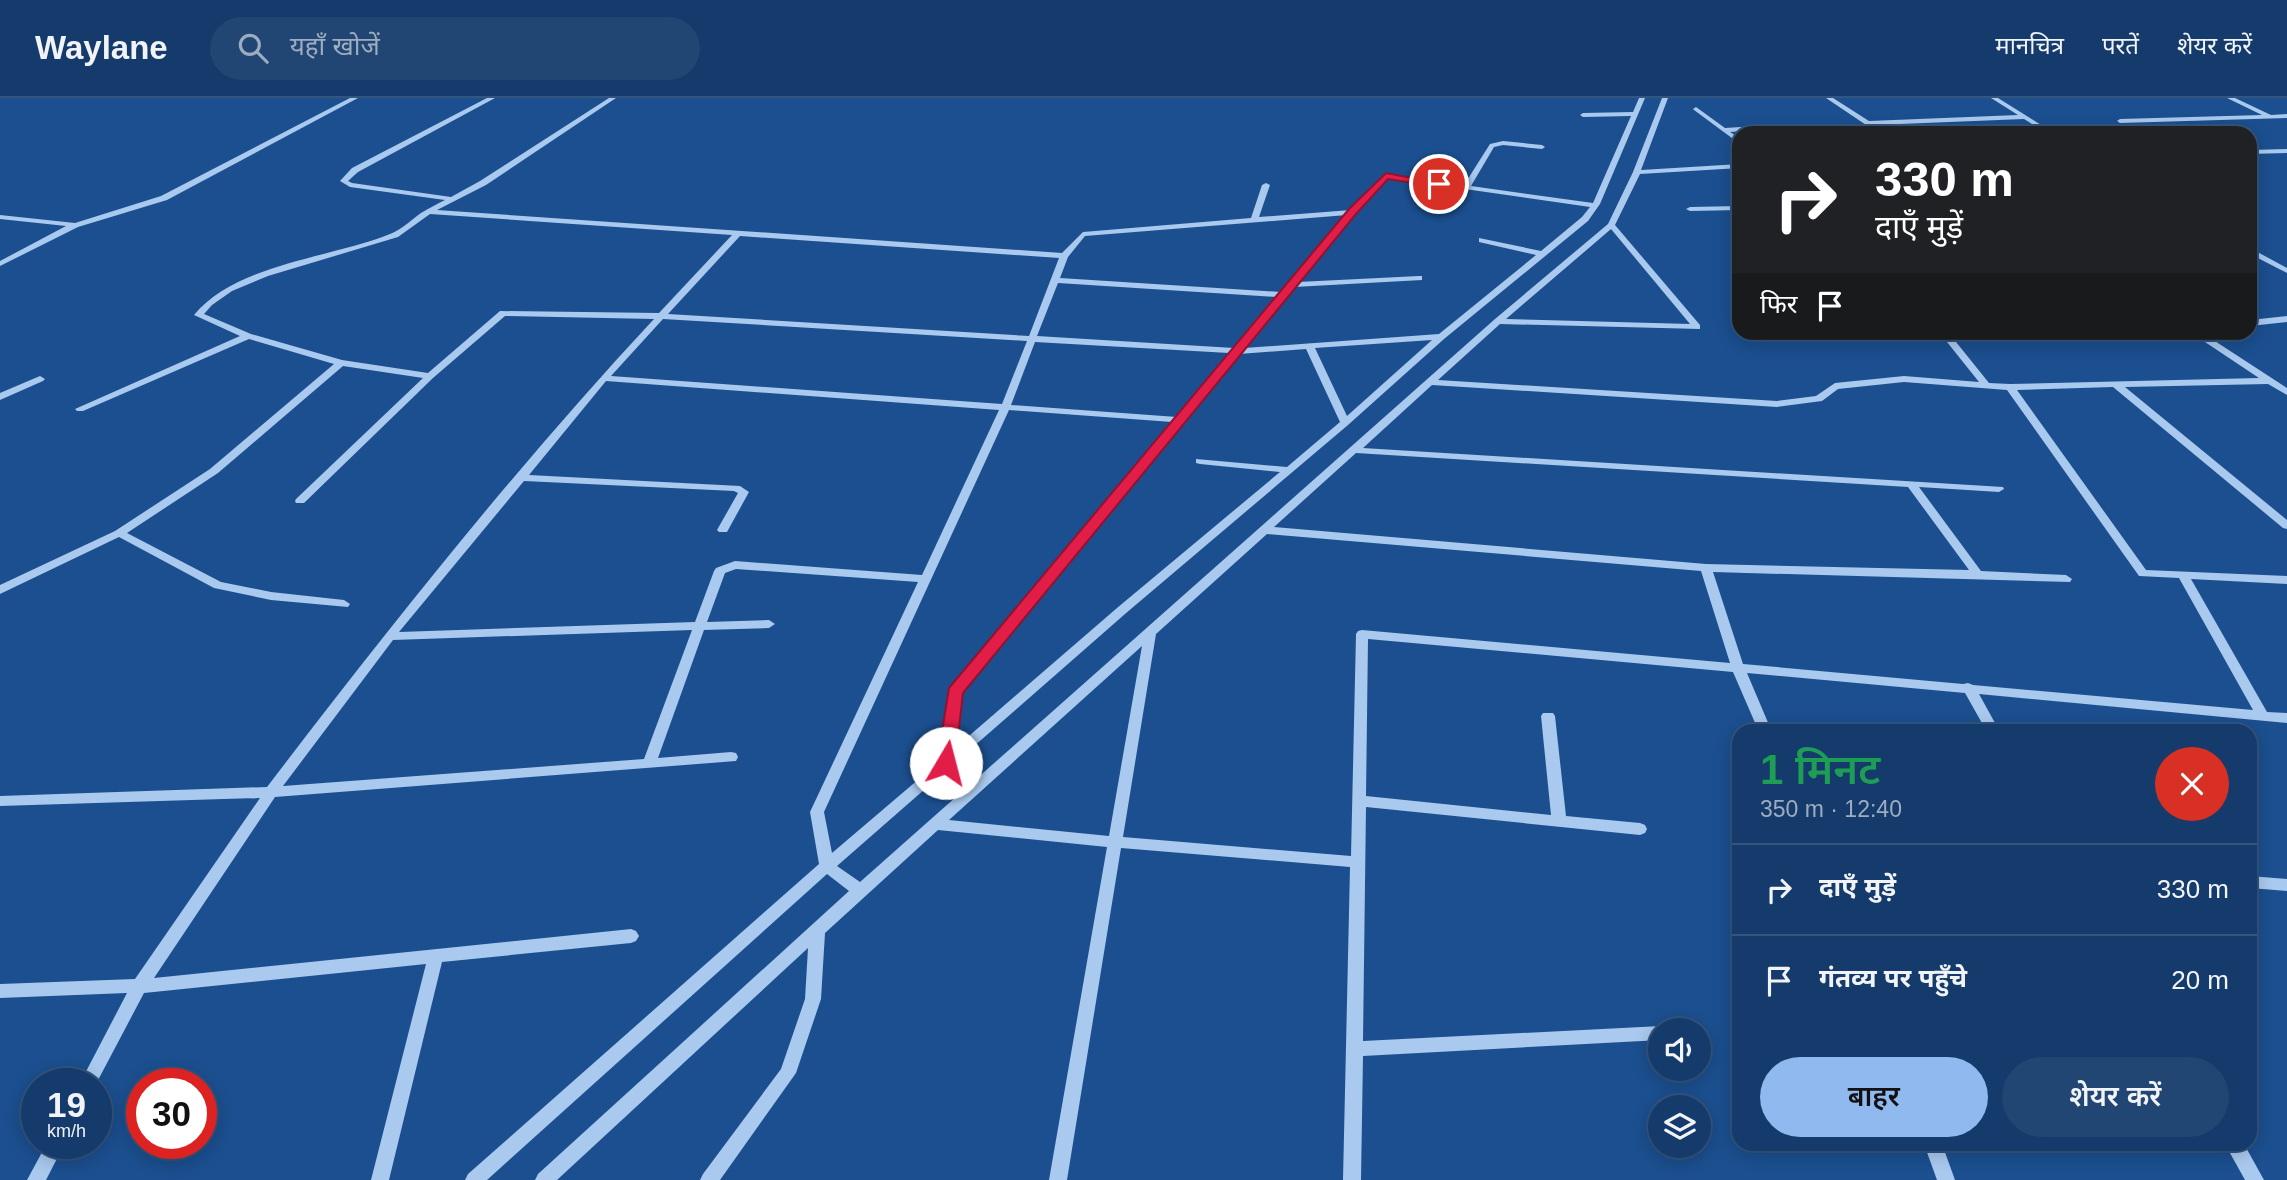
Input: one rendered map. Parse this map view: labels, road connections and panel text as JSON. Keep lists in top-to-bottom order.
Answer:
{
  "page": {
    "header": "Waylane",
    "search": "यहाँ खोजें",
    "nav": ["मानचित्र", "परतें", "शेयर करें"],
    "turn": ["330 m", "दाएँ मुड़ें"],
    "then": "फिर",
    "heading": ["1 मिनट", "350 m · 12:40"],
    "list": [
      {
        "name": "दाएँ मुड़ें",
        "value": "330 m"
      },
      {
        "name": "गंतव्य पर पहुँचे",
        "value": "20 m"
      }
    ],
    "buttons": ["बाहर", "शेयर करें"],
    "speed": "19 km/h",
    "limit": "30"
  }
}
